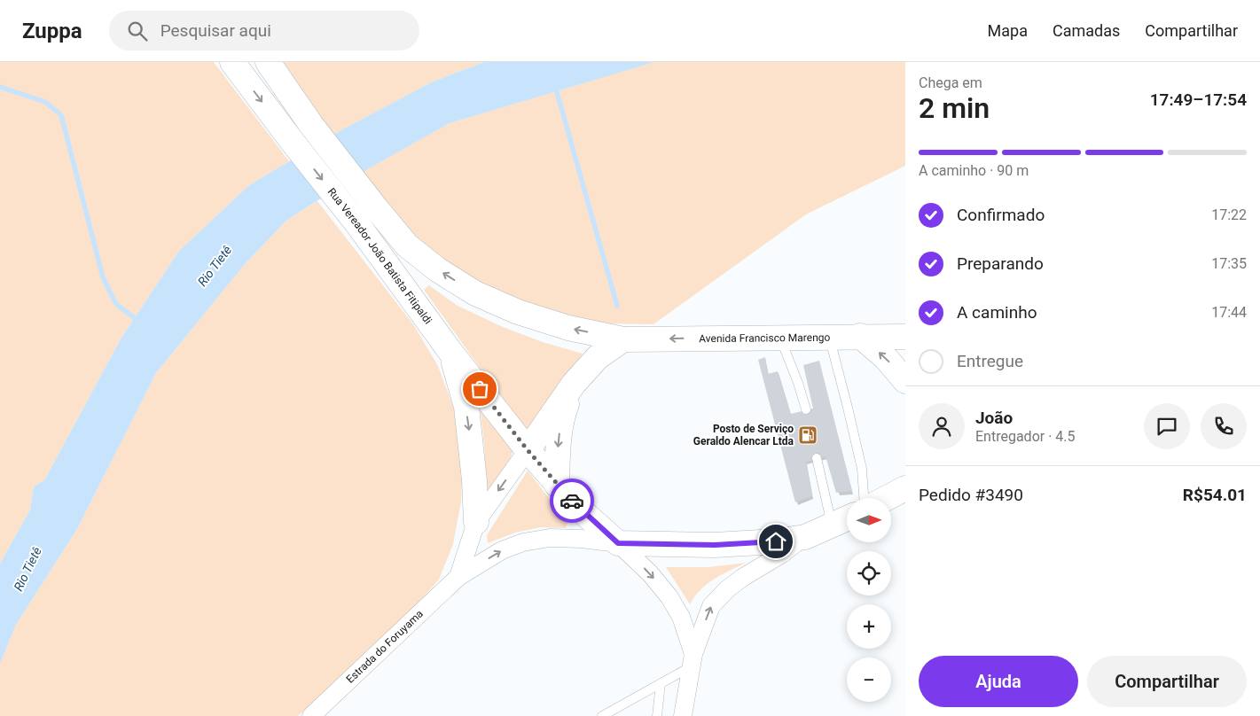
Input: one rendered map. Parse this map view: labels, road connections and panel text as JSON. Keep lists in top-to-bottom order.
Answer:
{
  "streets": {
    "main road": ["Rua Vereador João Batista Fitipaldi", "Avenida Francisco Marengo"],
    "street": ["Estrada do Foruyama"]
  },
  "water": ["Rio Tietê"],
  "places": {
    "fuel station": ["Posto de Serviço Geraldo Alencar Ltda"]
  },
  "north": "right",
  "page": {
    "header": "Zuppa",
    "search": "Pesquisar aqui",
    "nav": ["Mapa", "Camadas", "Compartilhar"],
    "heading": ["2 min", "Chega em", "17:49–17:54"],
    "panel": [
      "João",
      "Entregador · 4.5",
      "Pedido #3490",
      "R$54.01"
    ],
    "bar": "A caminho · 90 m",
    "list": [
      ["Confirmado", "17:22"],
      ["Preparando", "17:35"],
      ["A caminho", "17:44"],
      "Entregue"
    ],
    "map_buttons": ["+", "−"],
    "buttons": ["Ajuda", "Compartilhar"]
  }
}
